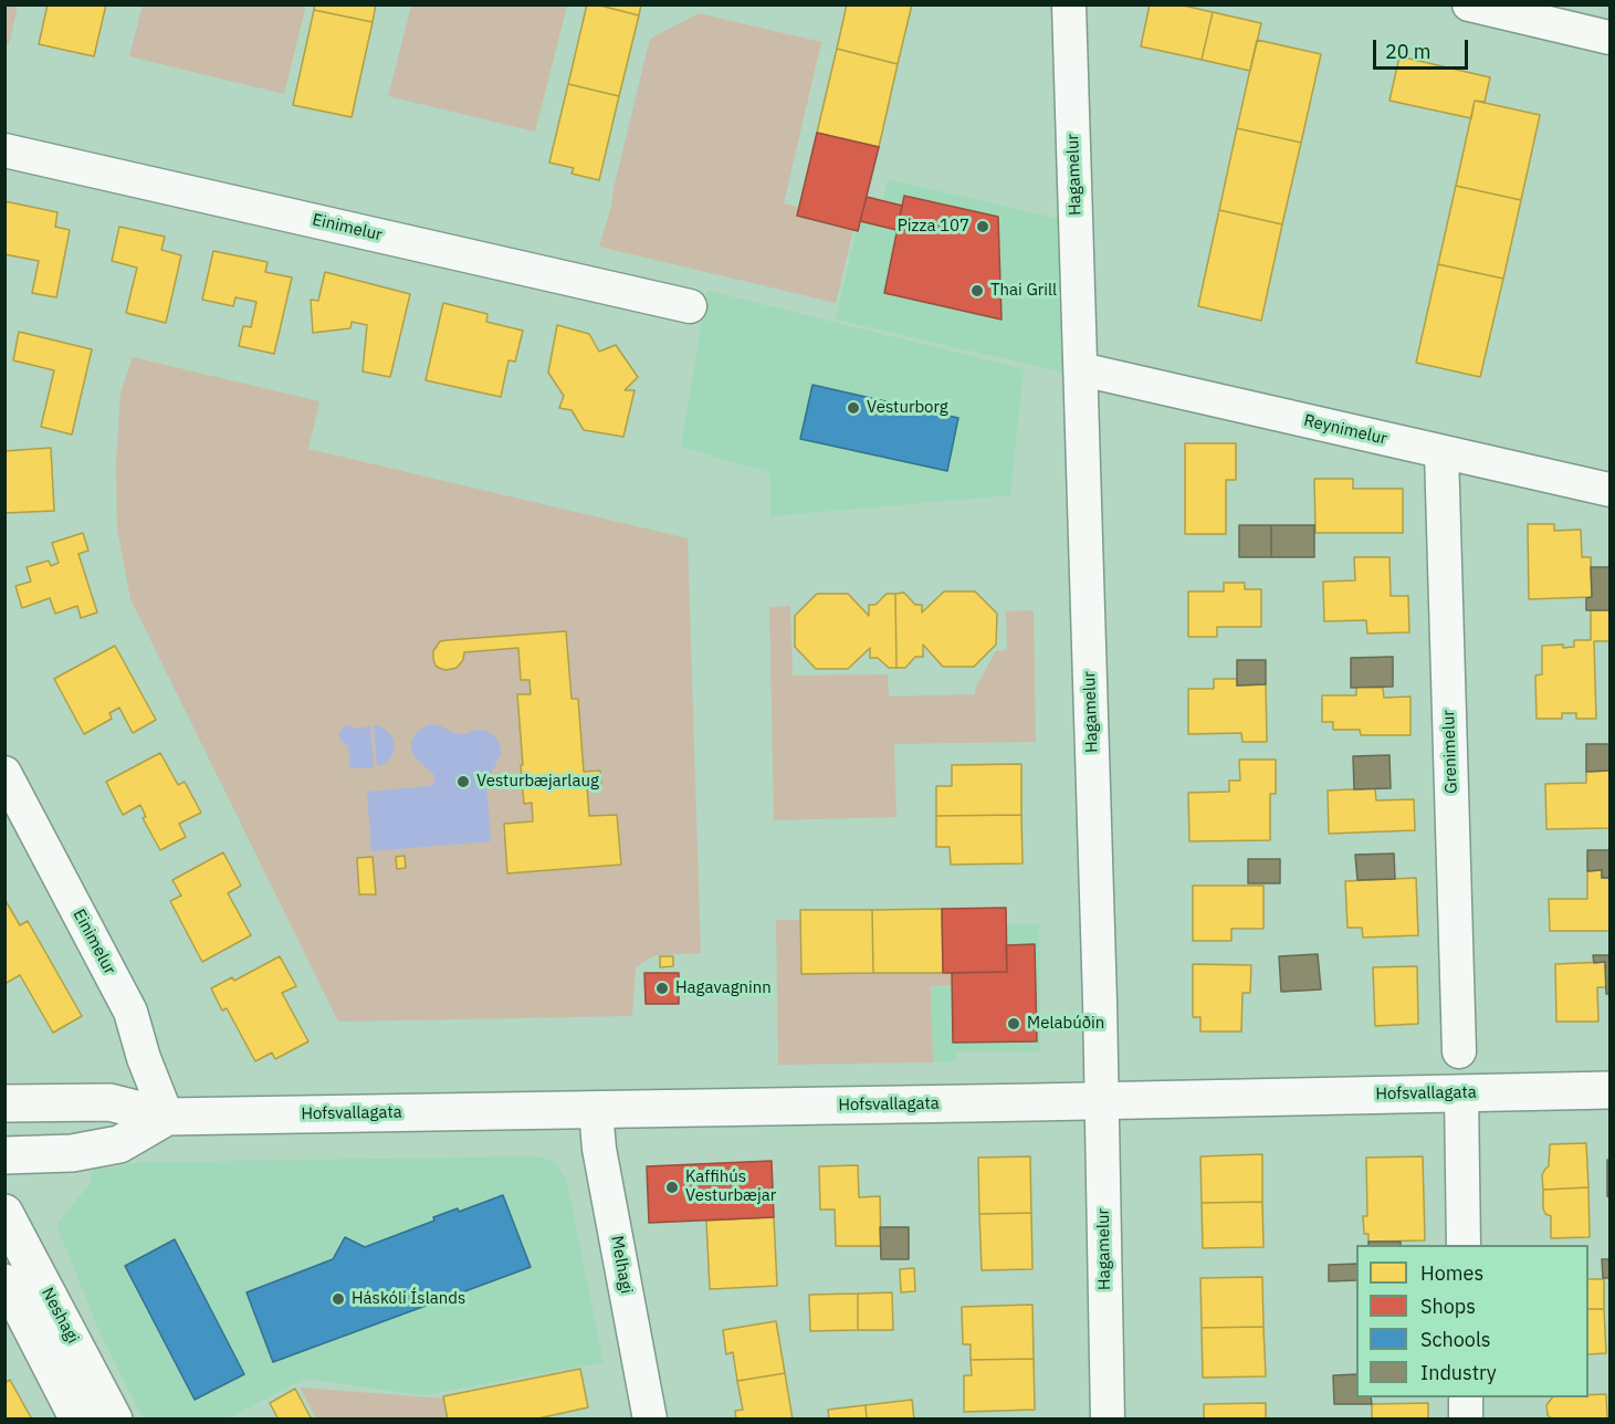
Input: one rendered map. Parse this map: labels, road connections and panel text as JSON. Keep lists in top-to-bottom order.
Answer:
{
  "streets": {
    "street": [
      "Hagamelur",
      "Einimelur",
      "Reynimelur",
      "Grenimelur",
      "Hofsvallagata",
      "Melhagi",
      "Neshagi"
    ]
  },
  "crossings": [
    ["Hagamelur", "Reynimelur"],
    ["Hagamelur", "Hofsvallagata"],
    ["Einimelur", "Hofsvallagata"],
    ["Reynimelur", "Grenimelur"],
    ["Hofsvallagata", "Melhagi"]
  ],
  "places": [
    "Pizza 107",
    "Thai Grill",
    "Vesturborg",
    "Vesturbæjarlaug",
    "Hagavagninn",
    "Melabúðin",
    "Kaffihús Vesturbæjar",
    "Háskóli Íslands"
  ],
  "legend": [
    "Homes",
    "Shops",
    "Schools",
    "Industry"
  ],
  "scale_bar": "20 m"
}
